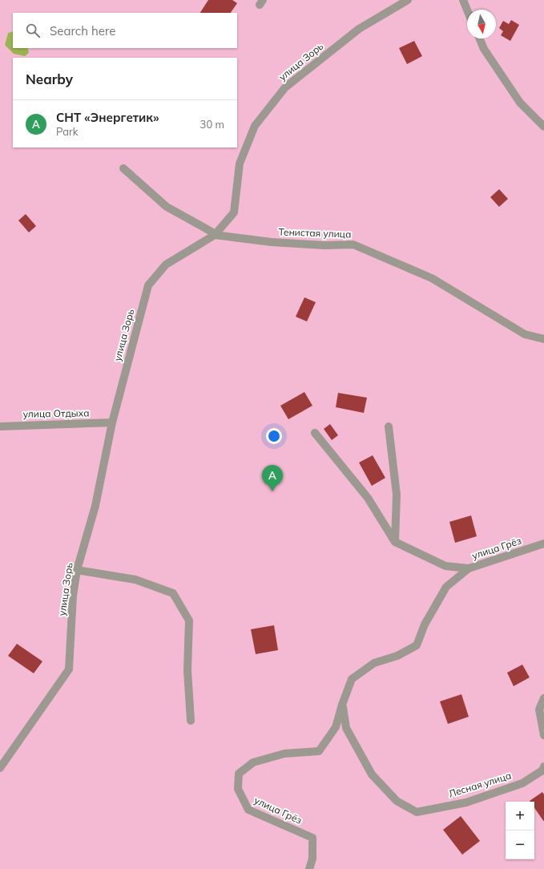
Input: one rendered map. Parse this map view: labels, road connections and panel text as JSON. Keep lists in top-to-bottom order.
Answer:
{
  "streets": {
    "street": [
      "улица Зорь",
      "Тенистая улица",
      "улица Отдыха",
      "улица Грёз",
      "Лесная улица"
    ]
  },
  "crossings": [
    ["улица Зорь", "Тенистая улица"],
    ["улица Зорь", "улица Отдыха"],
    ["улица Грёз", "Лесная улица"]
  ],
  "north": "bottom",
  "page": {
    "search": "Search here",
    "heading": "Nearby",
    "list": [
      {
        "mark": "A",
        "name": "СНТ «Энергетик»",
        "note": "Park",
        "value": "30 m"
      }
    ],
    "pins": "A",
    "map_buttons": ["+", "−"]
  }
}
